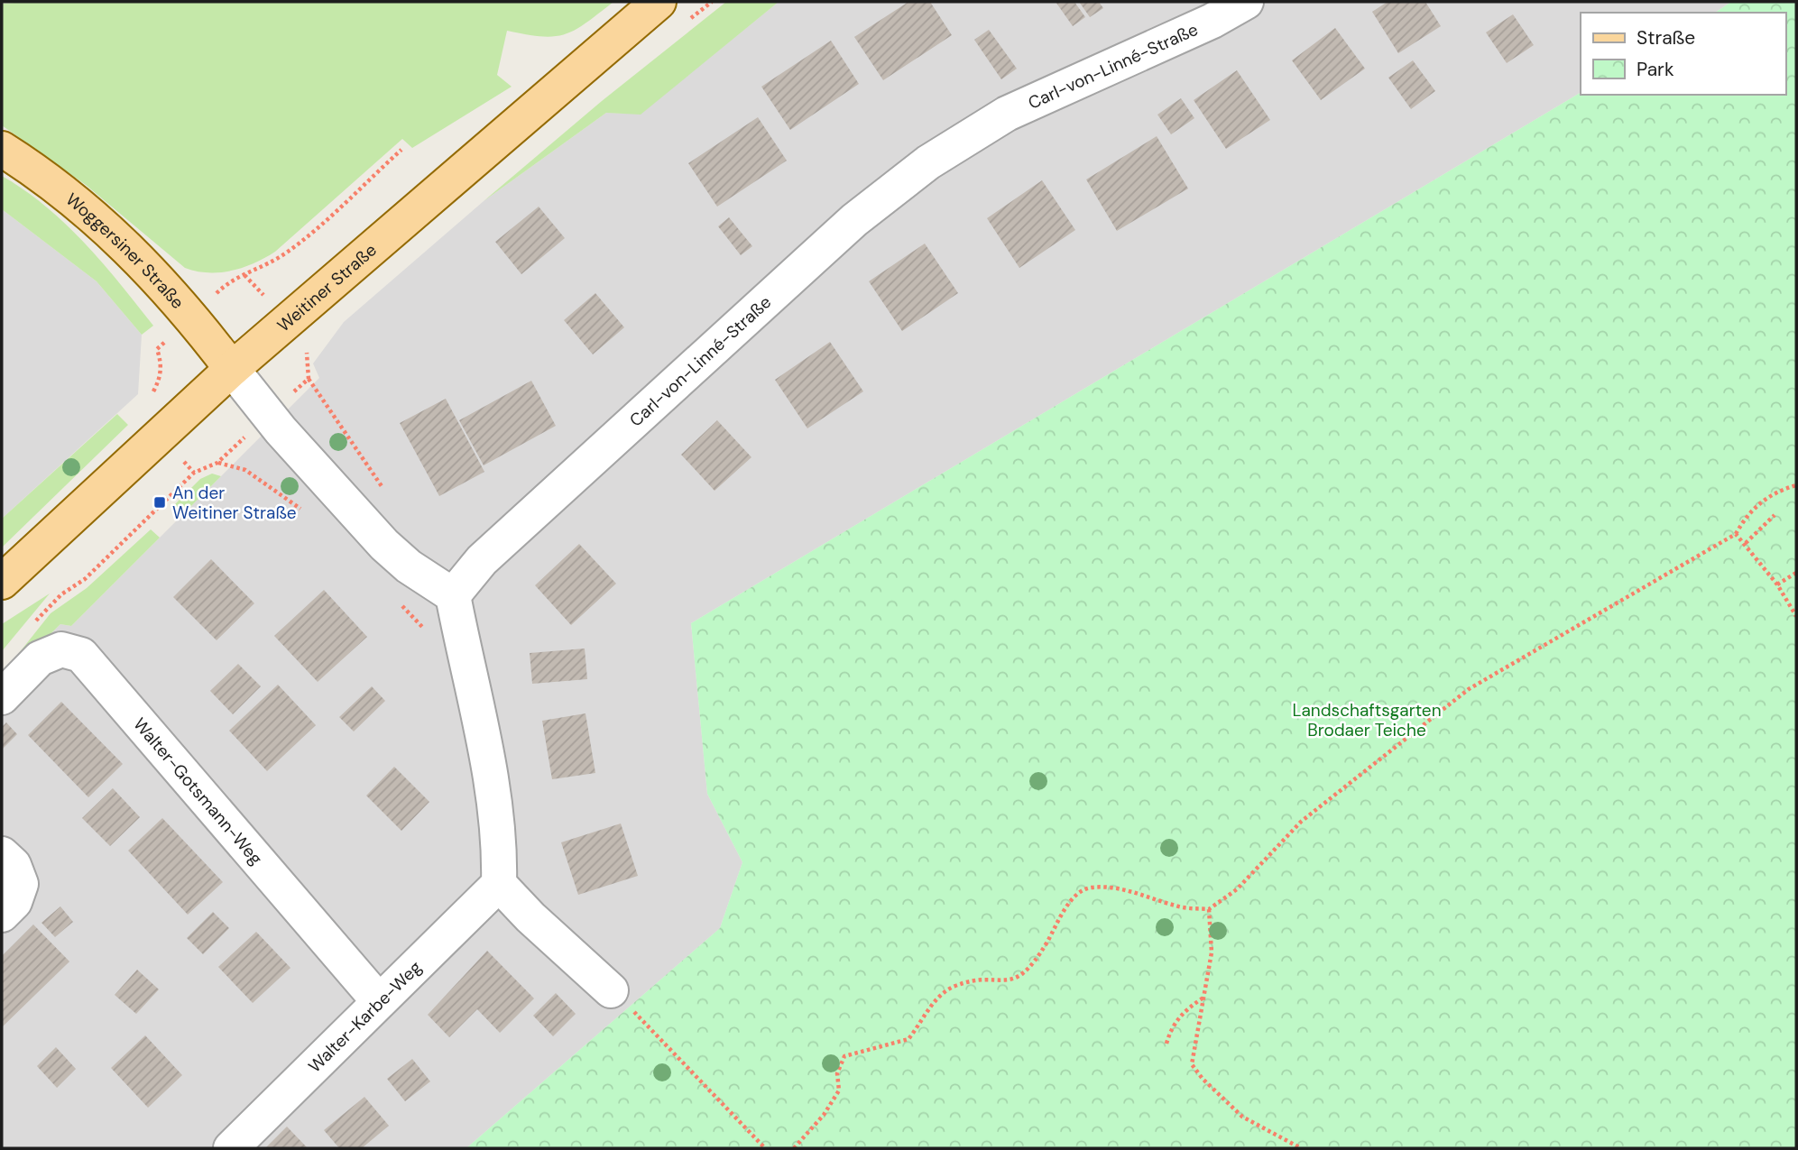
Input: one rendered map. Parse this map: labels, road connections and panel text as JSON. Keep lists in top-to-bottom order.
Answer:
{
  "streets": {
    "main road": ["Woggersiner Straße", "Weitiner Straße"],
    "street": ["Carl-von-Linné-Straße", "Walter-Gotsmann-Weg", "Walter-Karbe-Weg"]
  },
  "crossings": [
    ["Woggersiner Straße", "Weitiner Straße"],
    ["Walter-Gotsmann-Weg", "Walter-Karbe-Weg"]
  ],
  "parks": ["Landschaftsgarten Brodaer Teiche"],
  "places": {
    "transit": ["An der Weitiner Straße"]
  },
  "legend": ["Straße", "Park"]
}
